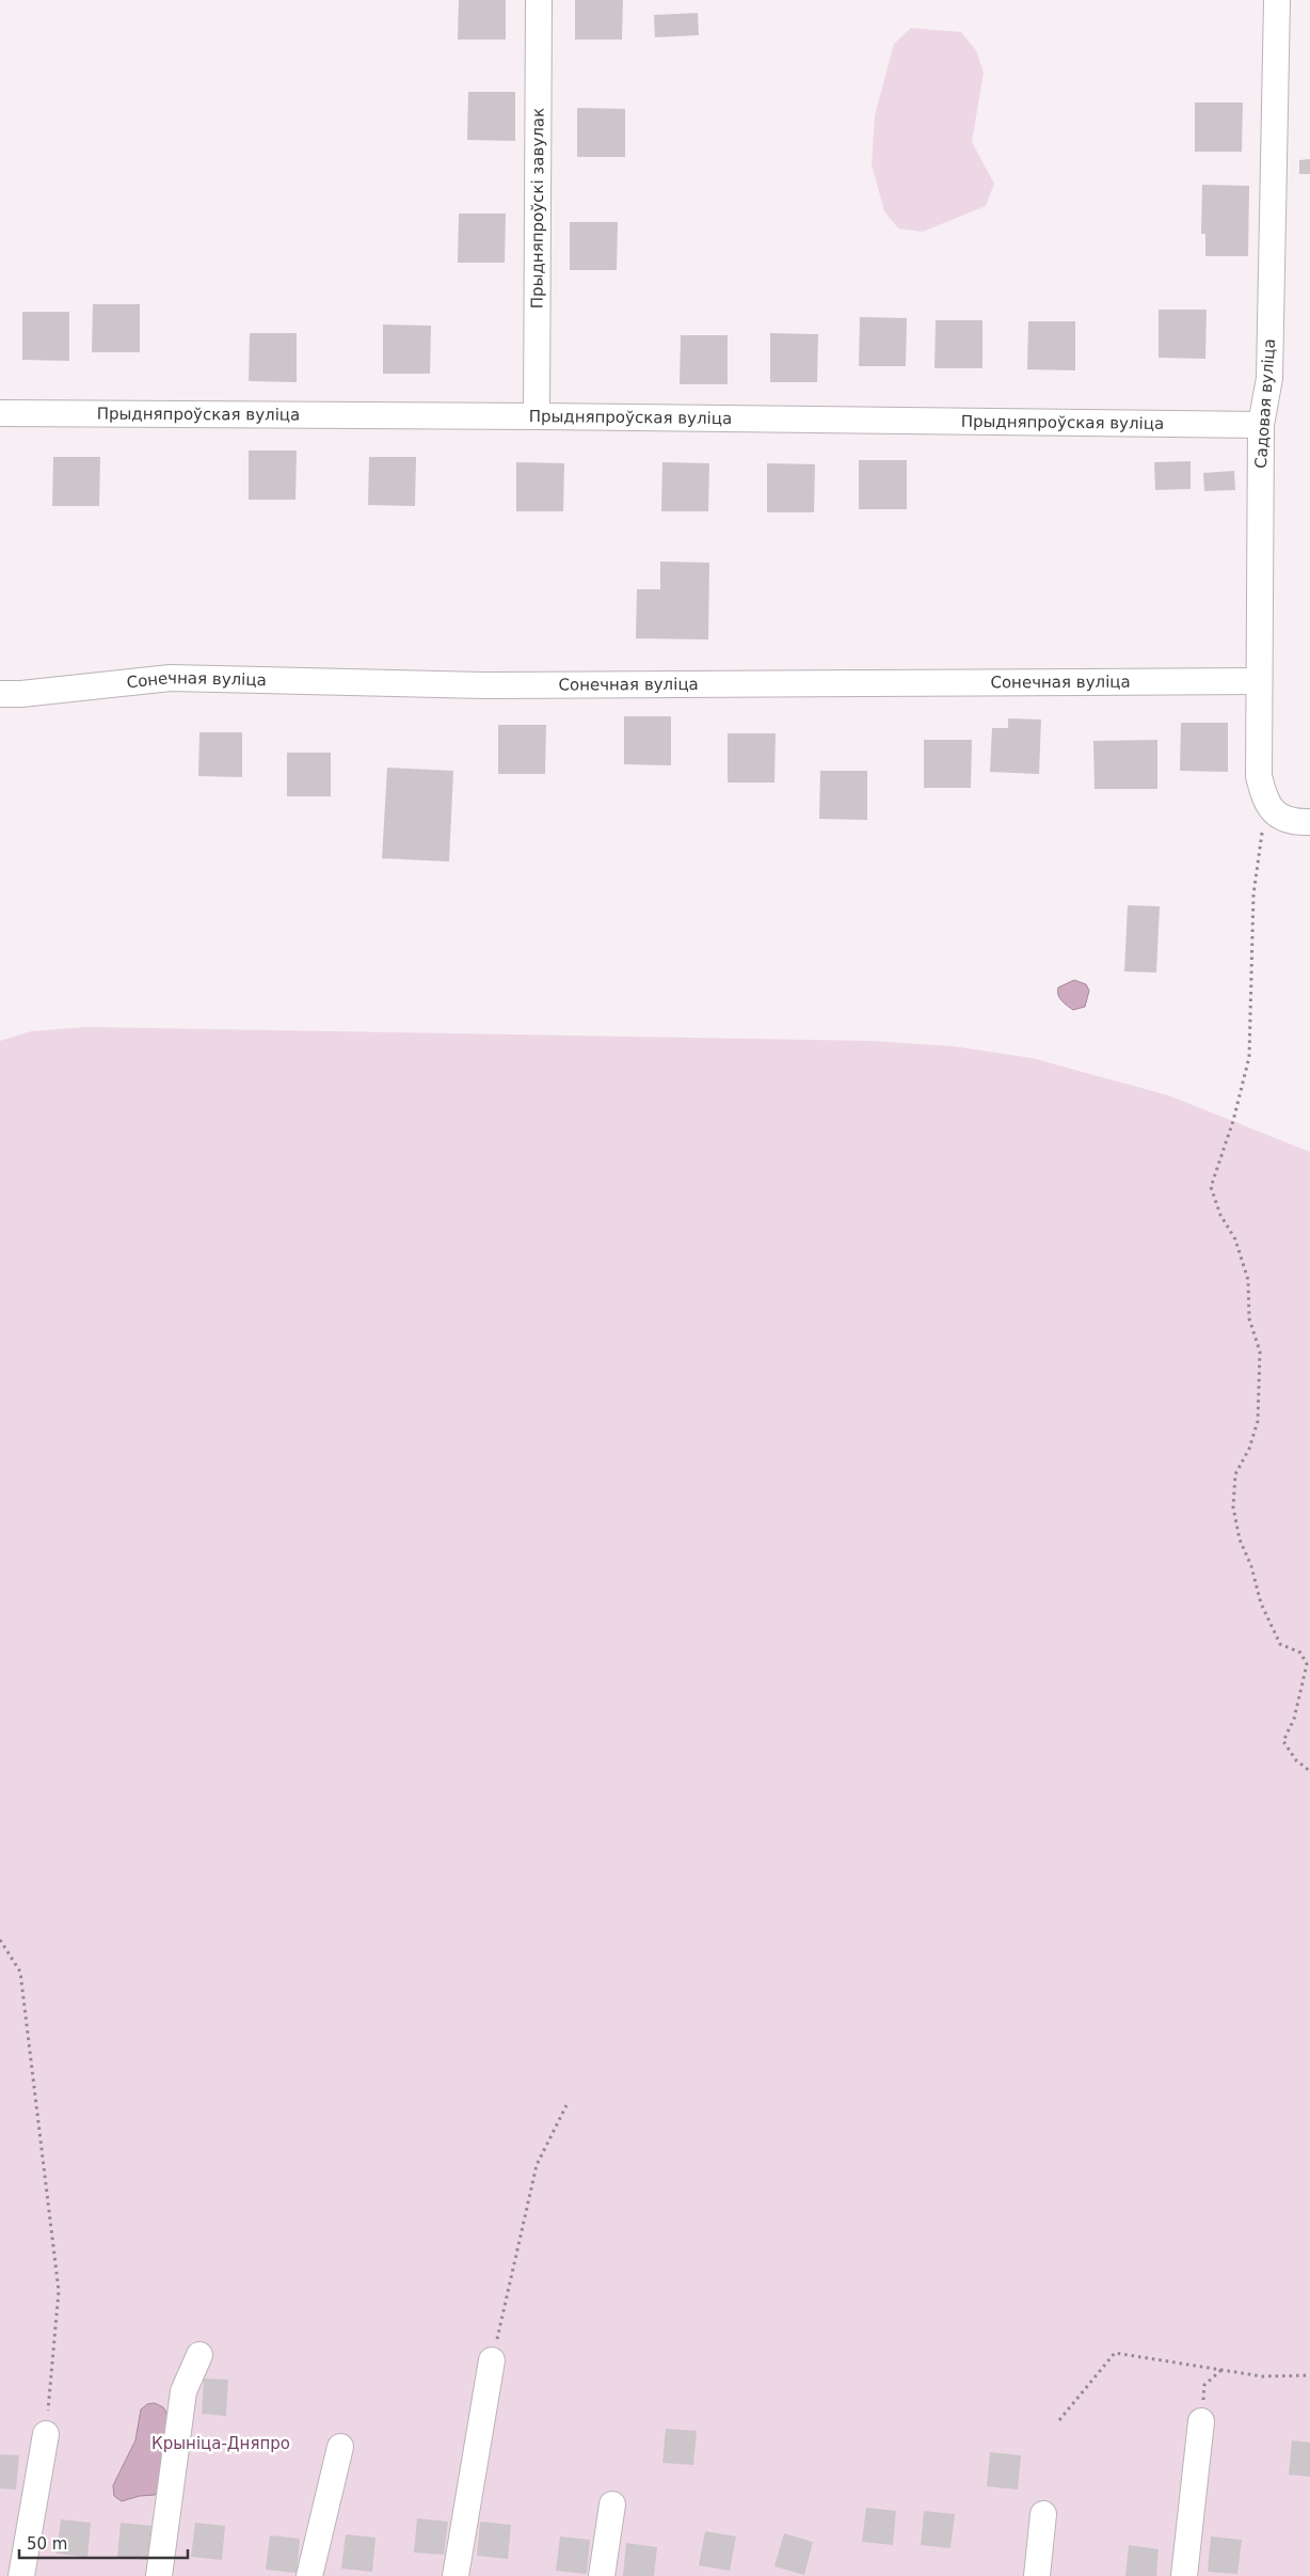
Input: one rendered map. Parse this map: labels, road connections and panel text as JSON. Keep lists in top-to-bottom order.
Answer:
{
  "streets": {
    "street": [
      "Прыдняпроўскі завулак",
      "Садовая вуліца",
      "Прыдняпроўская вуліца",
      "Сонечная вуліца"
    ]
  },
  "crossings": [
    ["Прыдняпроўскі завулак", "Прыдняпроўская вуліца"],
    ["Садовая вуліца", "Прыдняпроўская вуліца"],
    ["Садовая вуліца", "Сонечная вуліца"]
  ],
  "parks": ["Крыніца-Дняпро"],
  "scale_bar": "50 m"
}
